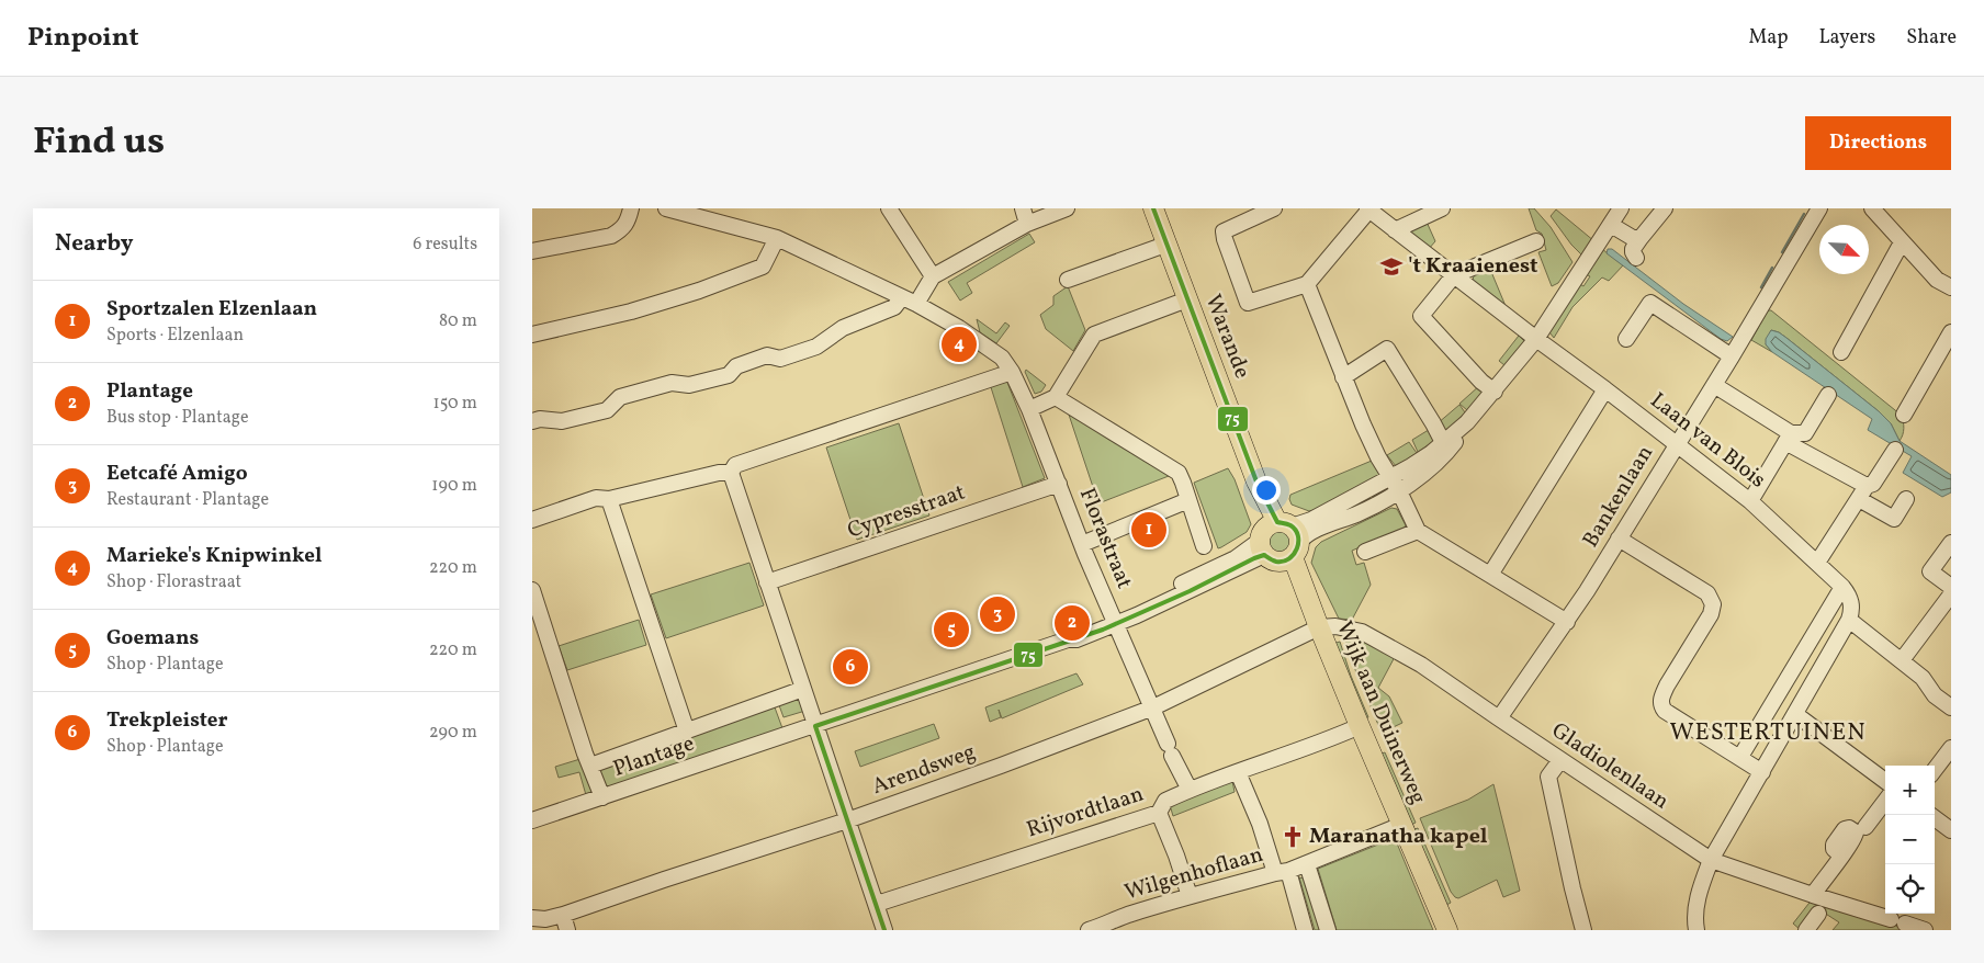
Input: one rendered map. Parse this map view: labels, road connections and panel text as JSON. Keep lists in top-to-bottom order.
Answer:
{
  "streets": {
    "main road": ["Warande", "Wijk aan Duinerweg"],
    "street": [
      "Laan van Blois",
      "Bankenlaan",
      "Cypresstraat",
      "Florastraat",
      "Plantage",
      "Gladiolenlaan",
      "Arendsweg",
      "Rijvordtlaan",
      "Wilgenhoflaan"
    ]
  },
  "crossings": [
    ["Warande", "Wijk aan Duinerweg"],
    ["Warande", "Plantage"],
    ["Laan van Blois", "Bankenlaan"],
    ["Laan van Blois", "Plantage"],
    ["Bankenlaan", "Gladiolenlaan"],
    ["Cypresstraat", "Florastraat"],
    ["Florastraat", "Plantage"],
    ["Florastraat", "Arendsweg"],
    ["Florastraat", "Rijvordtlaan"],
    ["Wijk aan Duinerweg", "Plantage"],
    ["Wijk aan Duinerweg", "Gladiolenlaan"],
    ["Wijk aan Duinerweg", "Arendsweg"],
    ["Wijk aan Duinerweg", "Rijvordtlaan"],
    ["Wijk aan Duinerweg", "Wilgenhoflaan"],
    ["Gladiolenlaan", "Arendsweg"]
  ],
  "districts": ["WESTERTUINEN"],
  "places": {
    "school or university": ["'t Kraaienest"],
    "church": ["Maranatha kapel"]
  },
  "lines": ["transit line 75"],
  "north": "bottom right",
  "page": {
    "header": "Pinpoint",
    "nav": ["Map", "Layers", "Share"],
    "title": "Find us",
    "buttons": "Directions",
    "heading": ["Nearby", "6 results"],
    "list": [
      {
        "mark": "1",
        "name": "Sportzalen Elzenlaan",
        "note": "Sports · Elzenlaan",
        "value": "80 m"
      },
      {
        "mark": "2",
        "name": "Plantage",
        "note": "Bus stop · Plantage",
        "value": "150 m"
      },
      {
        "mark": "3",
        "name": "Eetcafé Amigo",
        "note": "Restaurant · Plantage",
        "value": "190 m"
      },
      {
        "mark": "4",
        "name": "Marieke's Knipwinkel",
        "note": "Shop · Florastraat",
        "value": "220 m"
      },
      {
        "mark": "5",
        "name": "Goemans",
        "note": "Shop · Plantage",
        "value": "220 m"
      },
      {
        "mark": "6",
        "name": "Trekpleister",
        "note": "Shop · Plantage",
        "value": "290 m"
      }
    ],
    "pins": [
      "4",
      "1",
      "3",
      "2",
      "5",
      "6"
    ],
    "map_buttons": ["+", "−"]
  }
}
